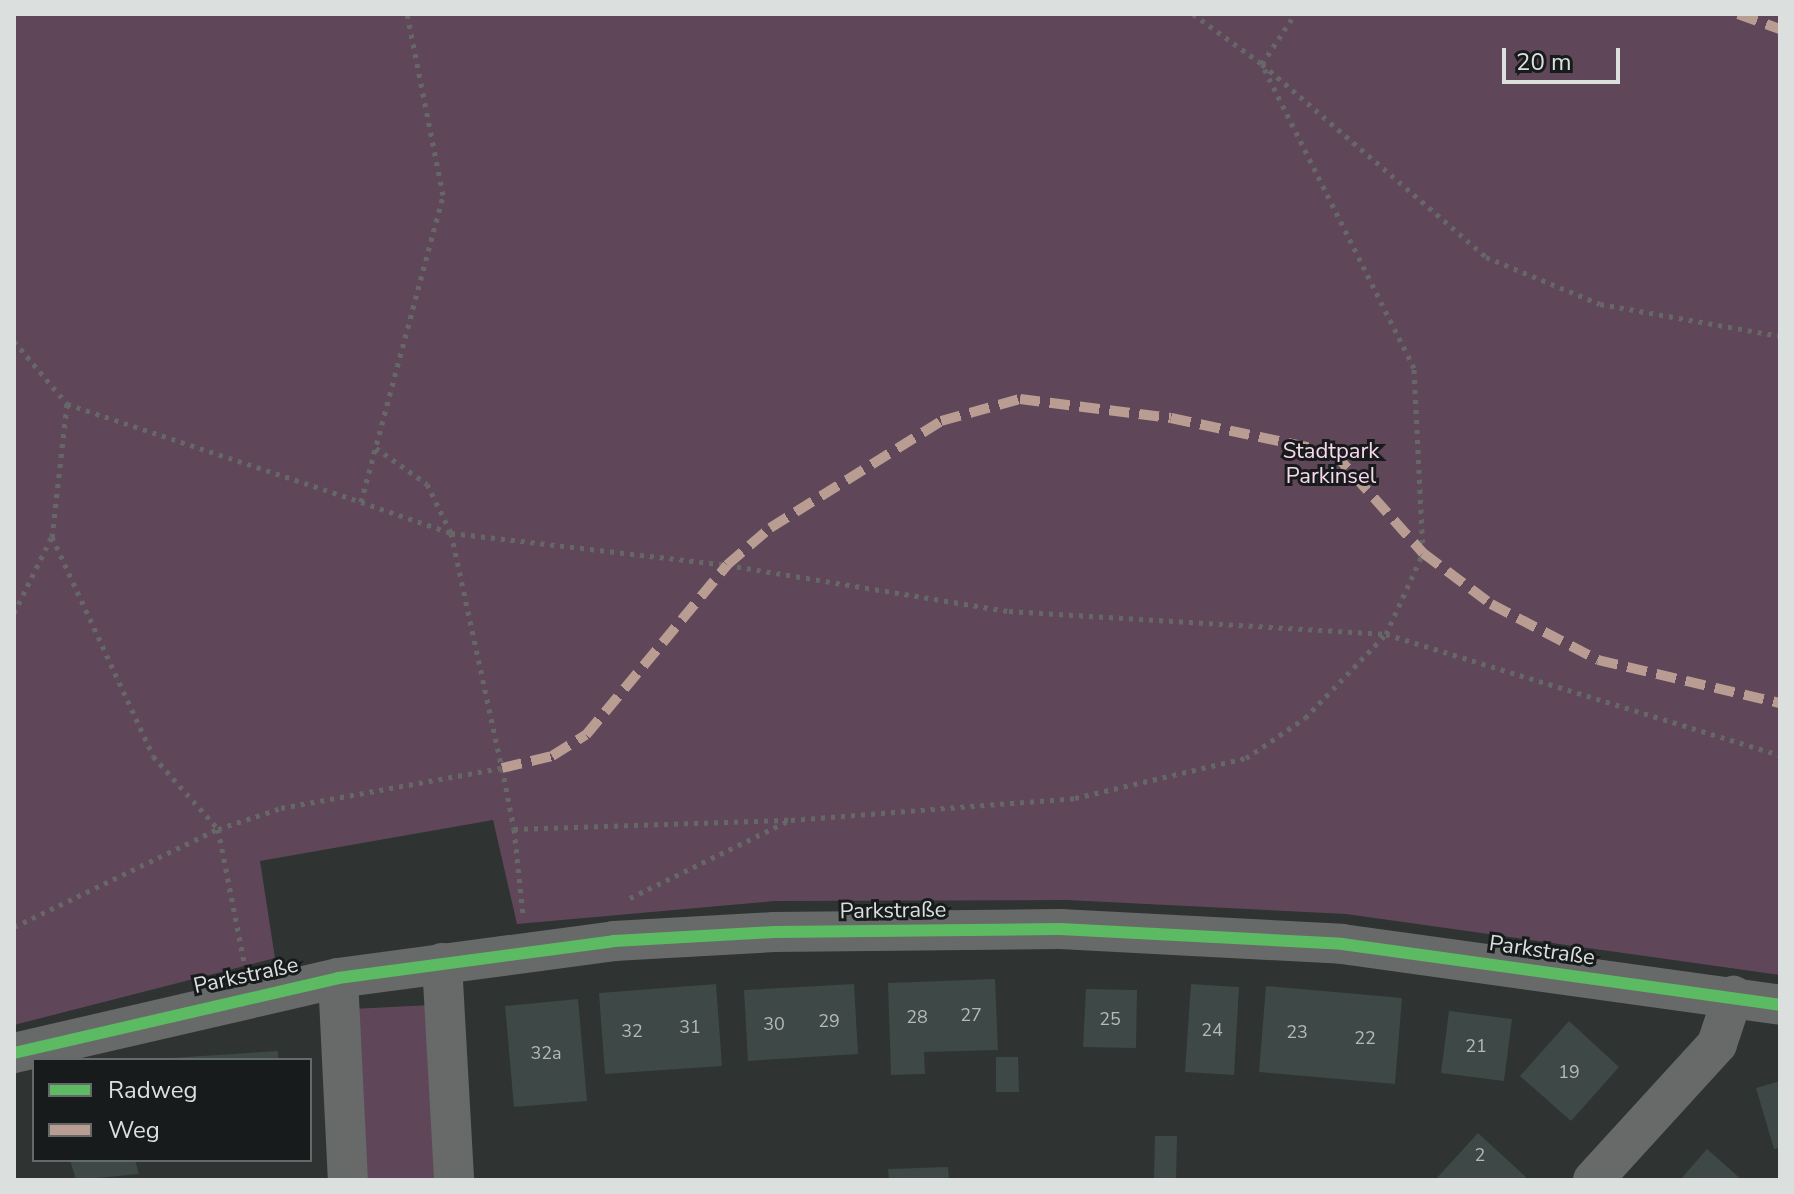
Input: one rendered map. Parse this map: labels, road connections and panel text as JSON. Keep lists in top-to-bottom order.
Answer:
{
  "streets": {
    "street": ["Parkstraße"]
  },
  "parks": ["Stadtpark Parkinsel"],
  "house_numbers": [
    "27",
    "28",
    "25",
    "29",
    "30",
    "31",
    "24",
    "32",
    "23",
    "22",
    "21",
    "32a",
    "19",
    "2"
  ],
  "legend": ["Radweg", "Weg"],
  "scale_bar": "20 m"
}
